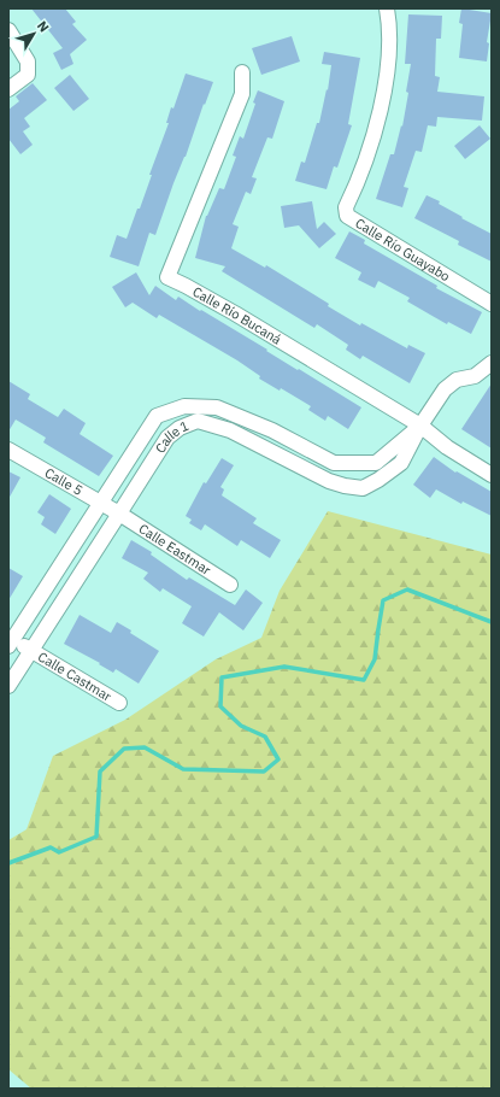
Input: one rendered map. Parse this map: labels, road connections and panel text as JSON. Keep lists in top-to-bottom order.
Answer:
{
  "streets": {
    "street": [
      "Calle Río Guayabo",
      "Calle Río Bucaná",
      "Calle 1",
      "Calle 5",
      "Calle Eastmar",
      "Calle Castmar"
    ]
  },
  "crossings": [
    ["Calle Río Bucaná", "Calle 1"],
    ["Calle 1", "Calle 5"],
    ["Calle 1", "Calle Eastmar"],
    ["Calle 1", "Calle Castmar"],
    ["Calle 5", "Calle Eastmar"]
  ],
  "north": "top right"
}
